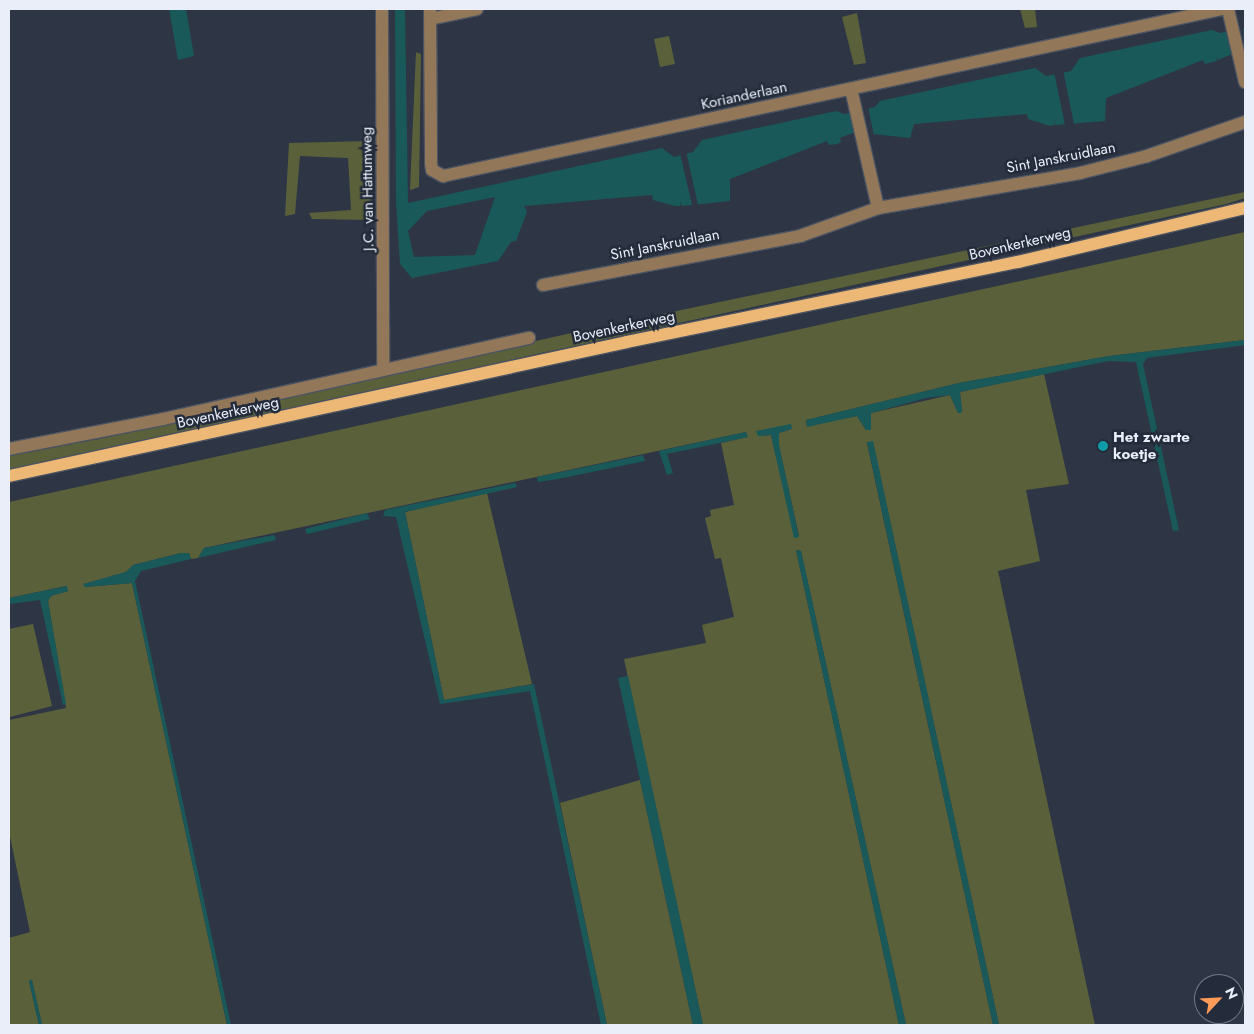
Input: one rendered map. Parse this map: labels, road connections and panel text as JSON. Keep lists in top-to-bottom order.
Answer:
{
  "streets": {
    "main road": ["Bovenkerkerweg"],
    "street": ["Korianderlaan", "Sint Janskruidlaan", "J.C. van Hattumweg"]
  },
  "crossings": [
    ["J.C. van Hattumweg", "Bovenkerkerweg"]
  ],
  "places": ["Het zwarte koetje"],
  "north": "top right"
}
